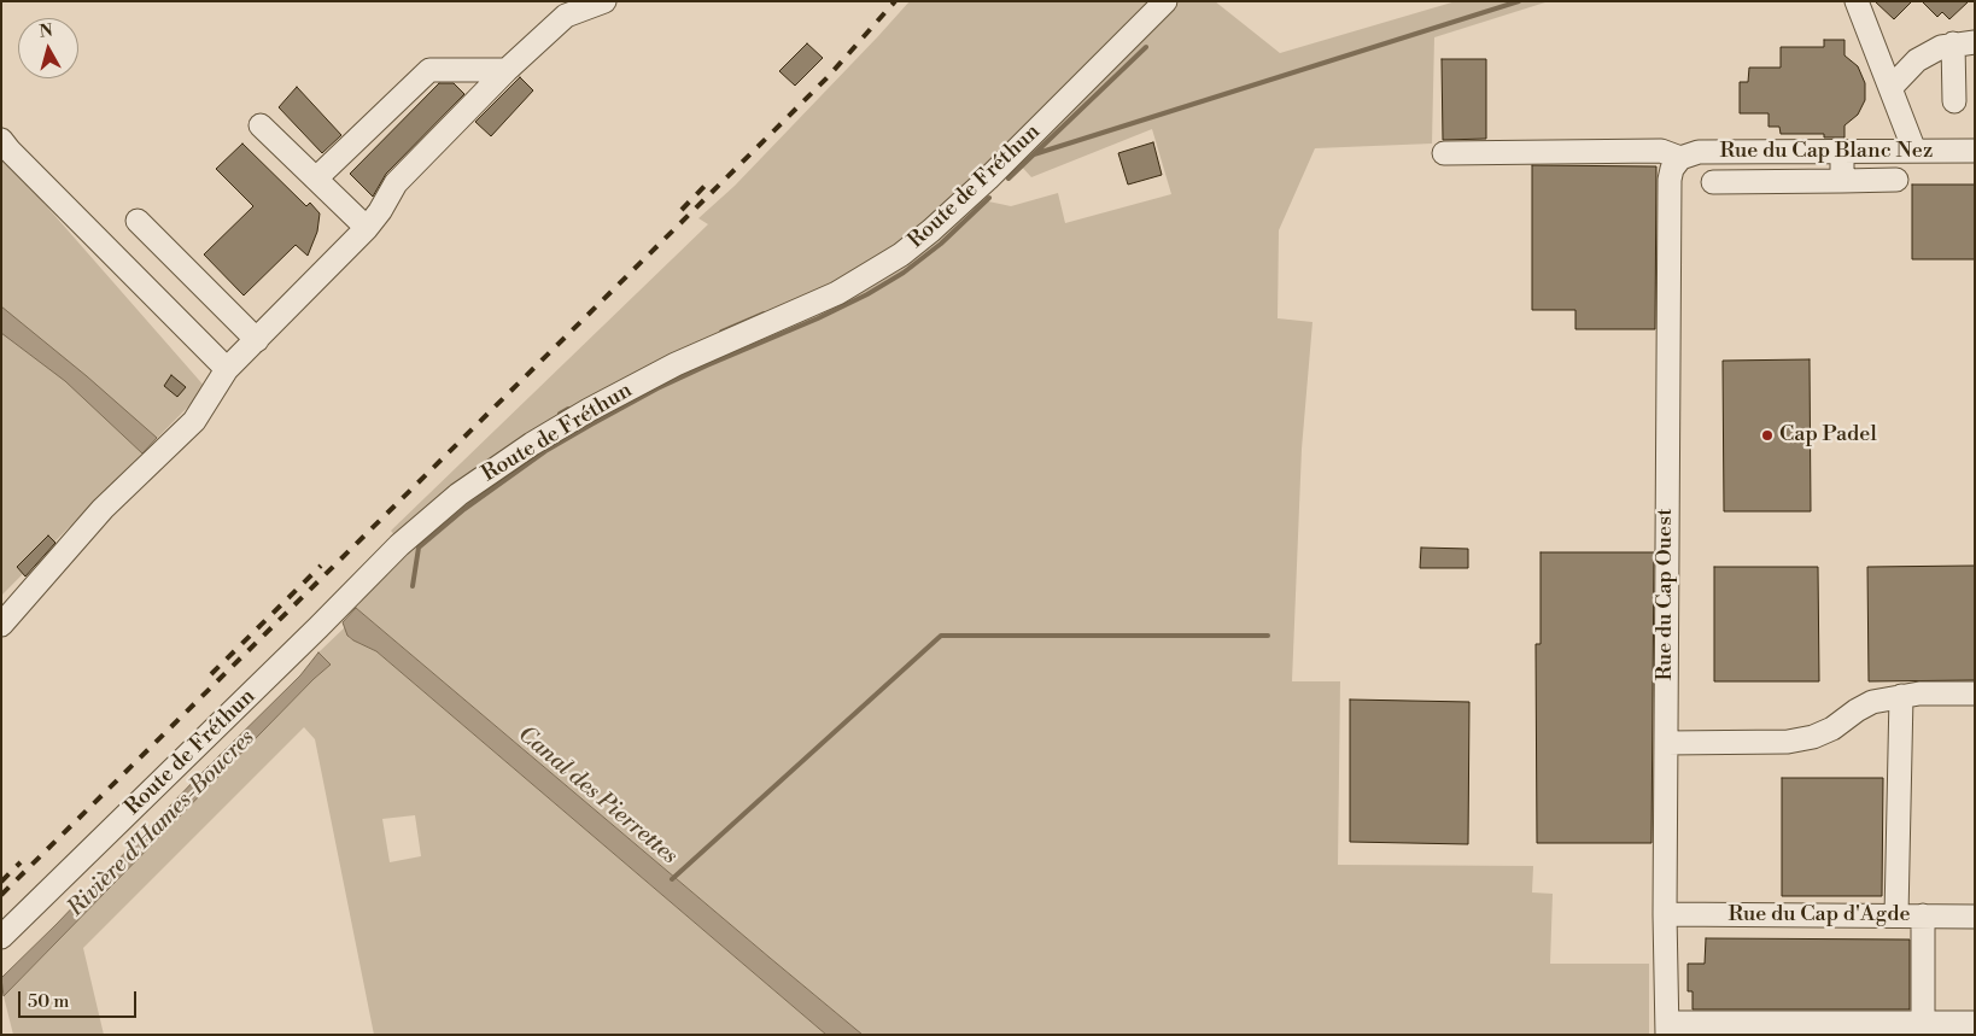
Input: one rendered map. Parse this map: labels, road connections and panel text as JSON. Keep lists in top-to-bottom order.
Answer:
{
  "streets": {
    "street": [
      "Rue du Cap Blanc Nez",
      "Route de Fréthun",
      "Rue du Cap Ouest",
      "Rue du Cap d'Agde"
    ]
  },
  "crossings": [
    ["Rue du Cap Blanc Nez", "Rue du Cap Ouest"],
    ["Rue du Cap Ouest", "Rue du Cap d'Agde"]
  ],
  "water": ["Canal des Pierrettes", "Rivière d'Hames-Boucres"],
  "places": ["Cap Padel"],
  "scale_bar": "50 m",
  "north": "top"
}
